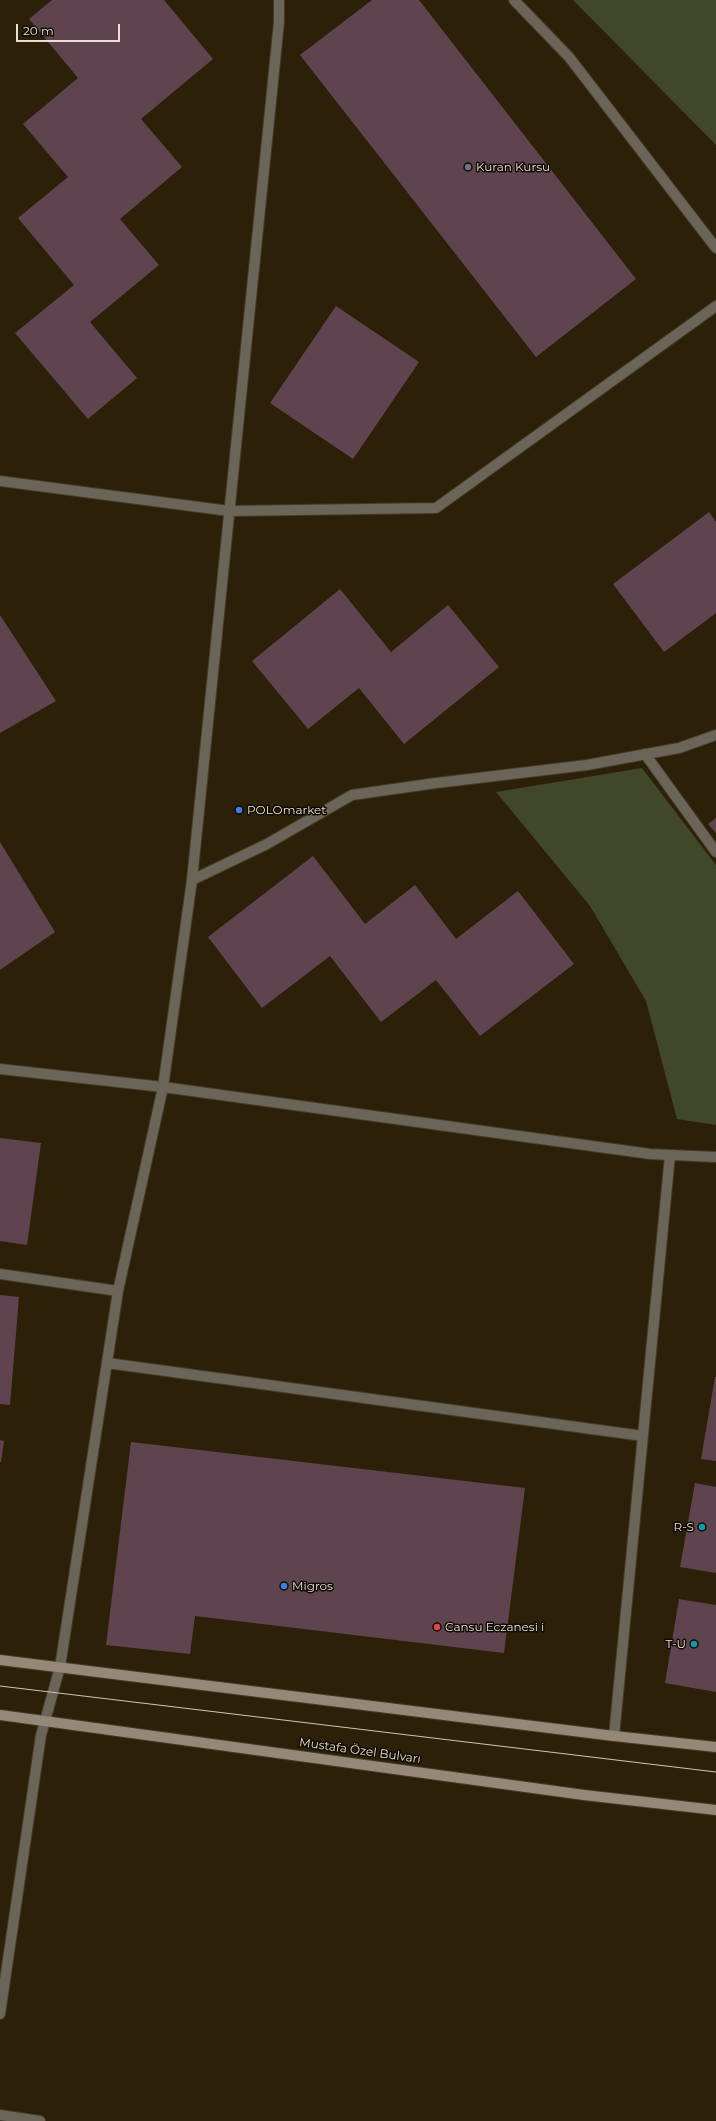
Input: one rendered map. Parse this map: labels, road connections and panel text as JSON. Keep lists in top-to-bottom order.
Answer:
{
  "streets": {
    "main road": ["Mustafa Özel Bulvarı"]
  },
  "places": [
    "Kuran Kursu",
    "POLOmarket",
    "R-S",
    "Migros",
    "Cansu Eczanesi i",
    "T-U"
  ],
  "scale_bar": "20 m"
}
